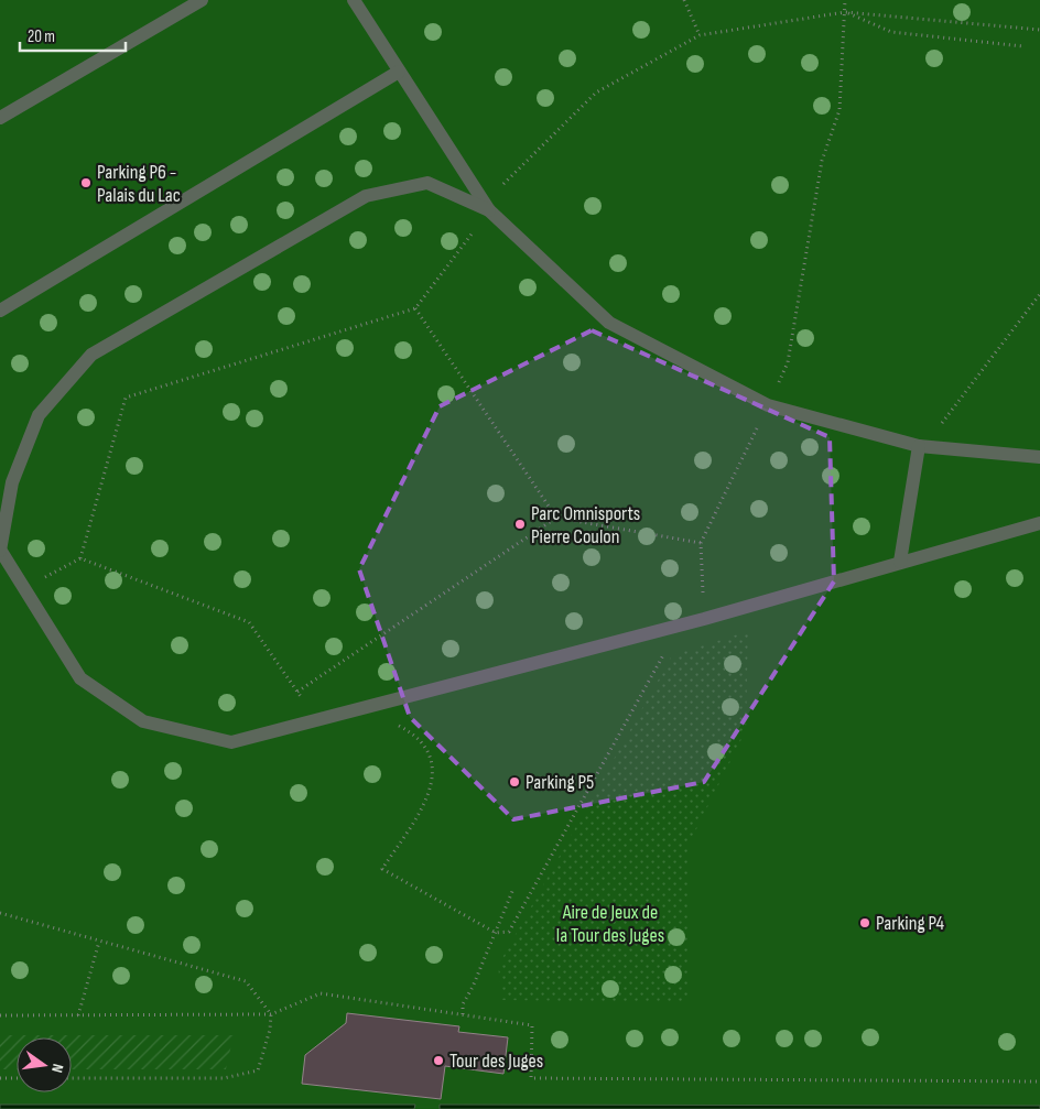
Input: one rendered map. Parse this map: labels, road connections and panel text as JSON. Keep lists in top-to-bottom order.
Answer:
{
  "parks": ["Aire de Jeux de la Tour des Juges"],
  "places": [
    "Parking P6 - Palais du Lac",
    "Parc Omnisports Pierre Coulon",
    "Parking P5",
    "Parking P4",
    "Tour des Juges"
  ],
  "scale_bar": "20 m",
  "north": "right"
}
